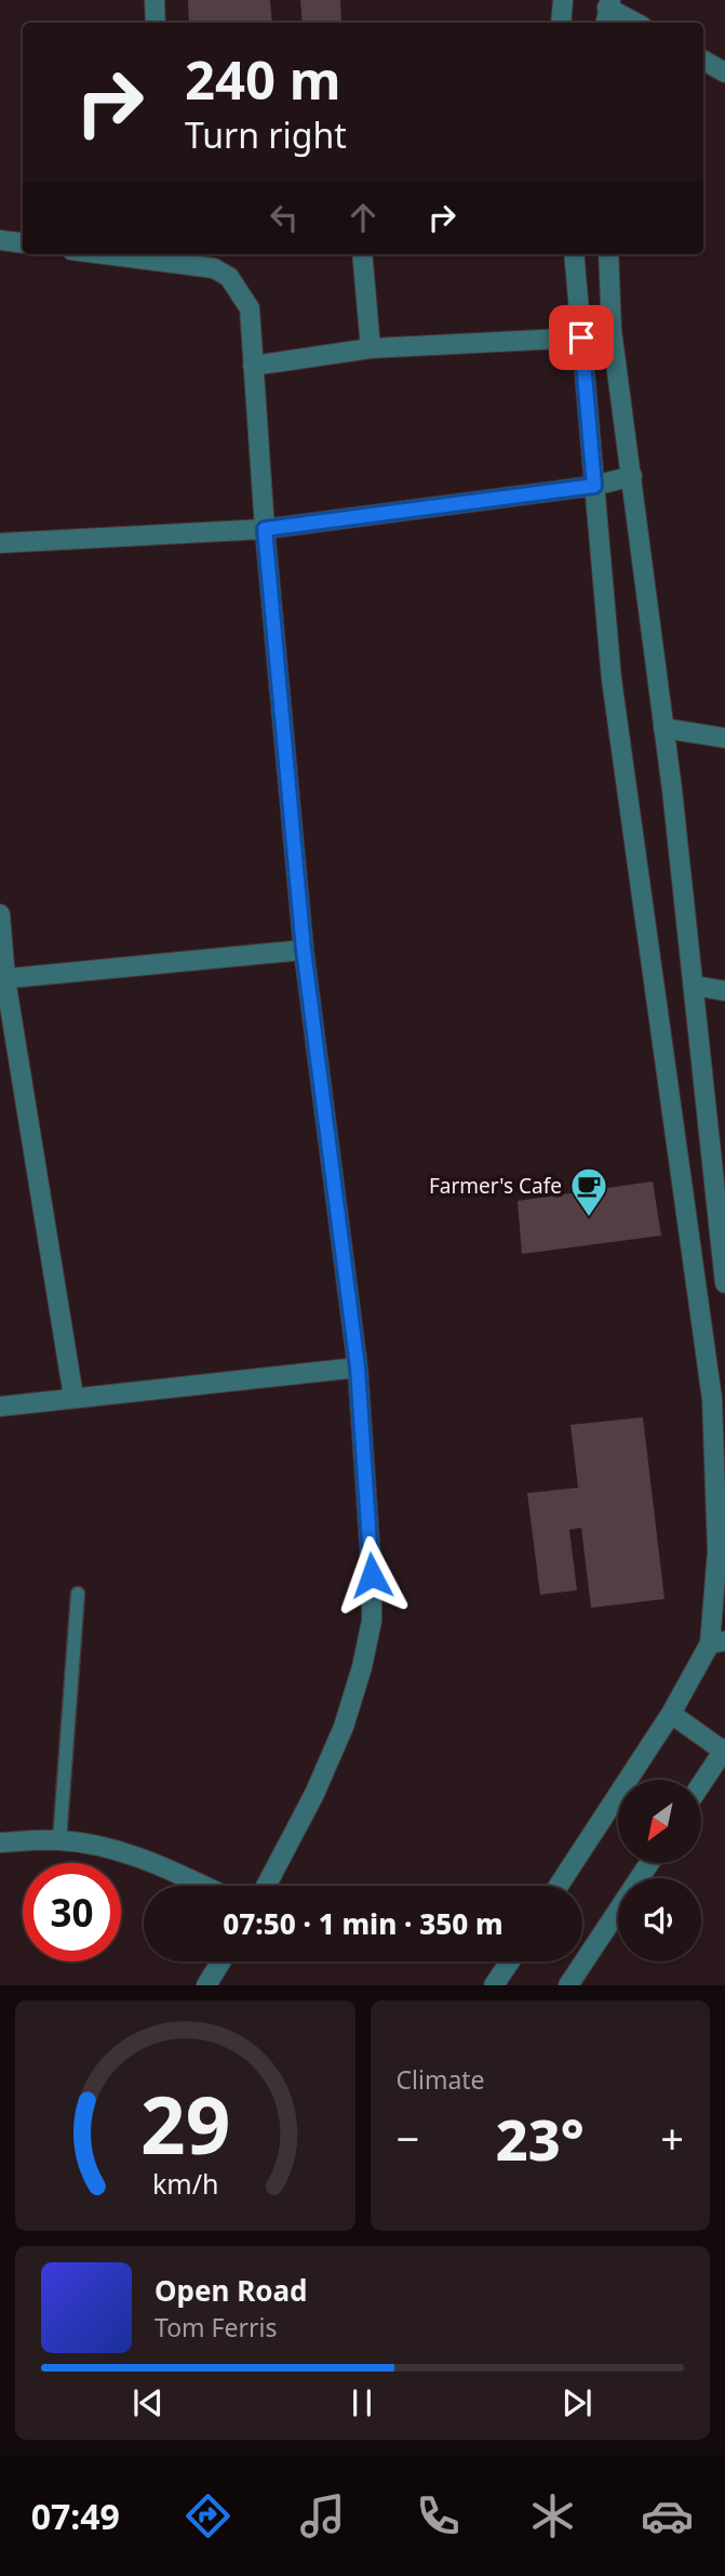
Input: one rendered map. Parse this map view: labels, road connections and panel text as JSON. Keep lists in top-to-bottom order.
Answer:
{
  "places": {
    "cafe": ["Farmer's Cafe"]
  },
  "north": "bottom left",
  "page": {
    "turn": ["240 m", "Turn right"],
    "limit": "30",
    "trip": "07:50 · 1 min · 350 m",
    "tile": "Climate",
    "heat": ["−", "23°", "+"],
    "song": ["Open Road", "Tom Ferris"],
    "tabs": "07:49",
    "gauge": ["29", "km/h"]
  }
}
